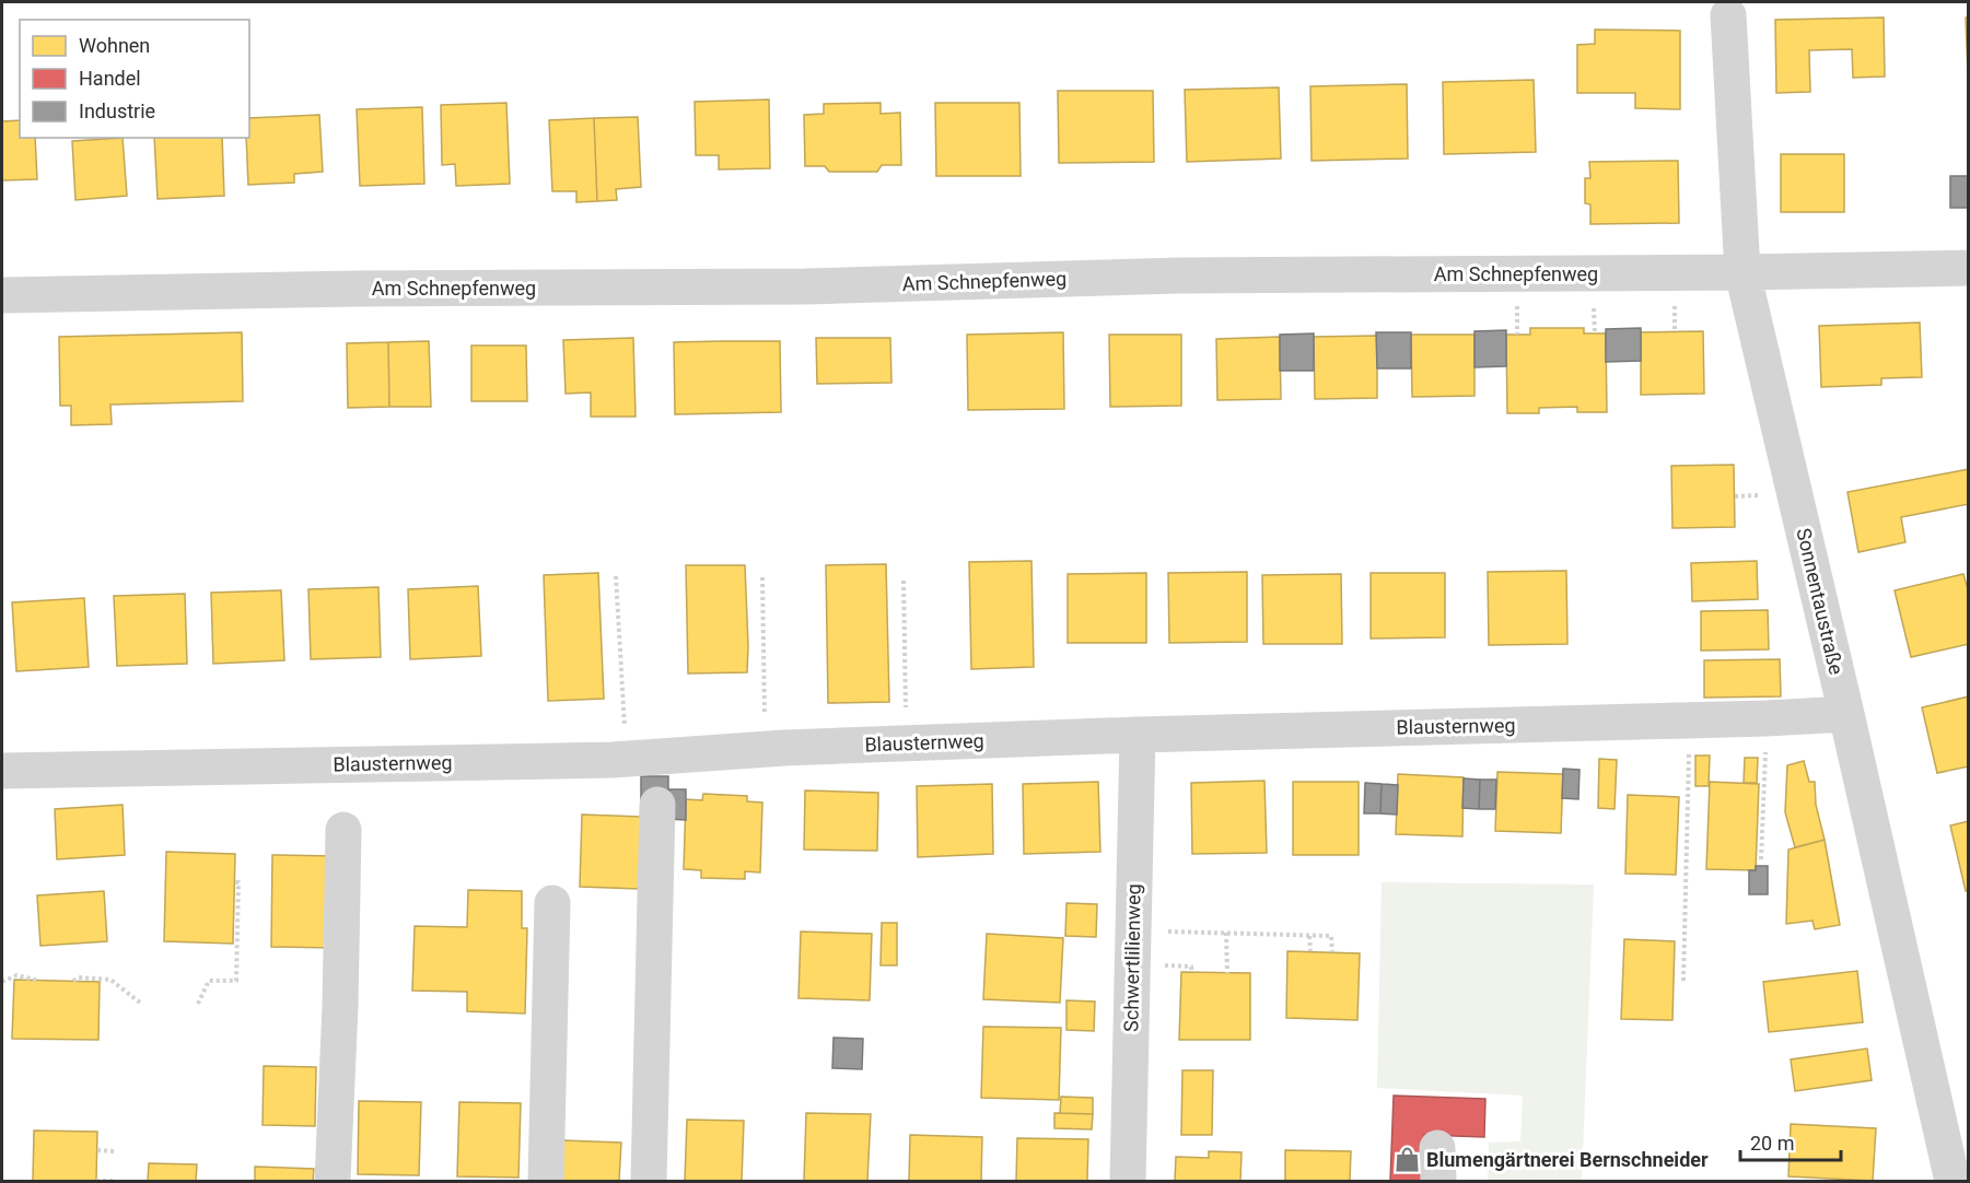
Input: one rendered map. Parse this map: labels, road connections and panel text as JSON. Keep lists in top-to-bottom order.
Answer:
{
  "streets": {
    "street": [
      "Am Schnepfenweg",
      "Sonnentaustraße",
      "Blausternweg",
      "Schwertlilienweg"
    ]
  },
  "crossings": [
    ["Am Schnepfenweg", "Sonnentaustraße"],
    ["Sonnentaustraße", "Blausternweg"],
    ["Blausternweg", "Schwertlilienweg"]
  ],
  "places": {
    "shop": ["Blumengärtnerei Bernschneider"]
  },
  "legend": ["Wohnen", "Handel", "Industrie"],
  "scale_bar": "20 m"
}
